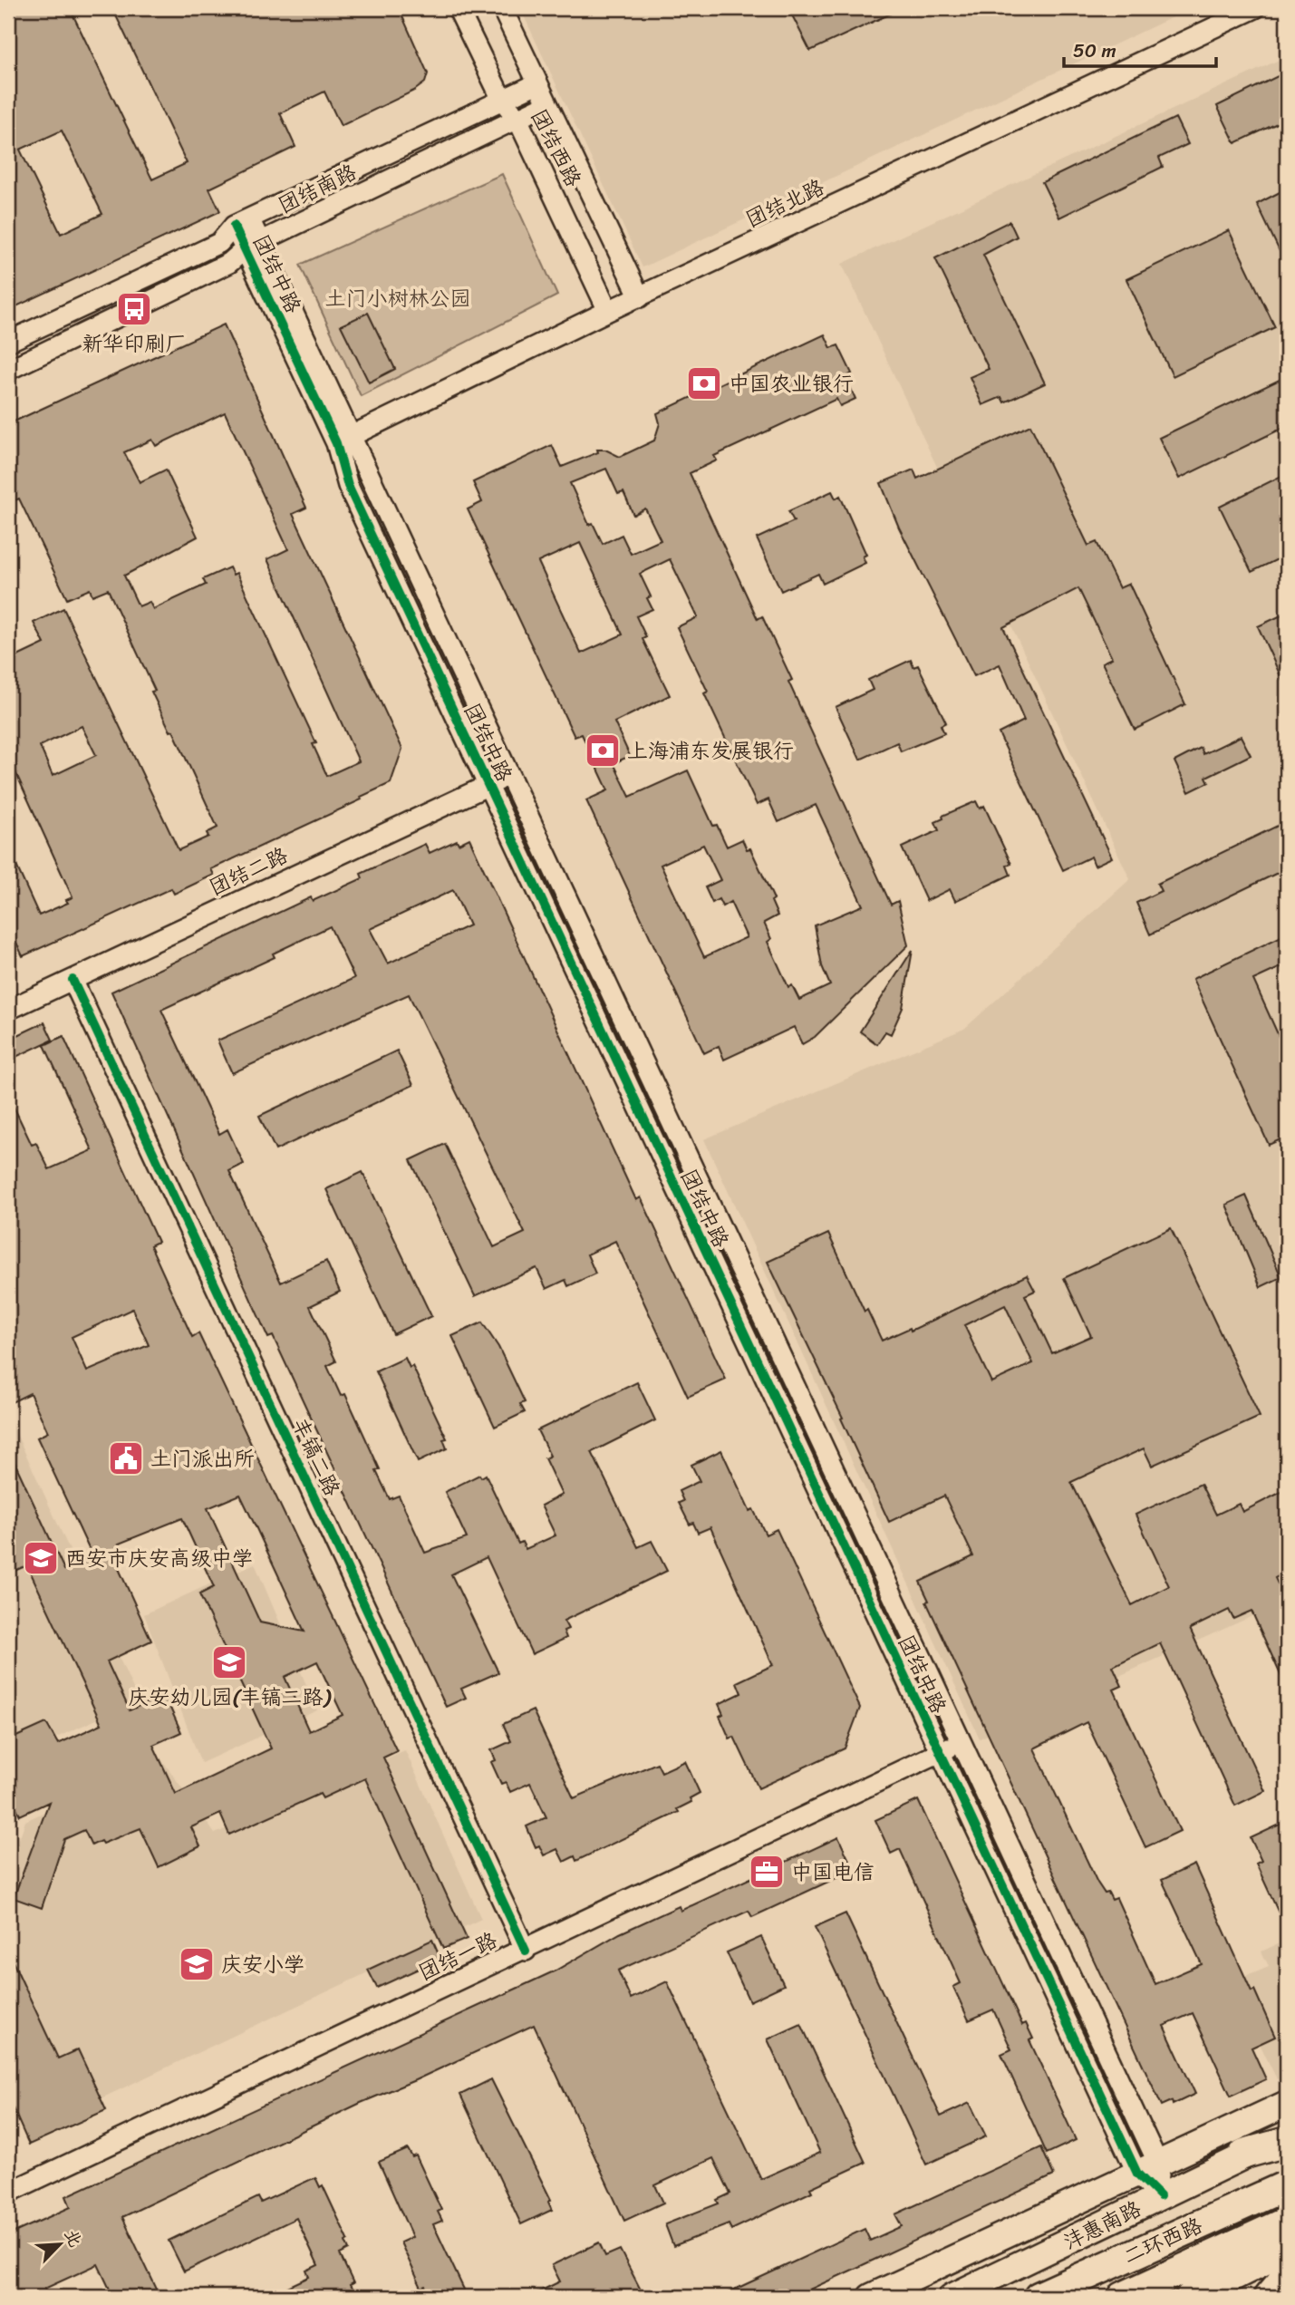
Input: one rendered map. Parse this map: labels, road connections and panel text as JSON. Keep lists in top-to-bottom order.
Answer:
{
  "streets": {
    "highway": ["二环西路"],
    "main road": ["沣惠南路"],
    "street": [
      "团结西路",
      "团结南路",
      "团结北路",
      "团结中路",
      "团结二路",
      "丰镐二路",
      "团结一路"
    ]
  },
  "crossings": [
    ["团结西路", "团结南路"],
    ["团结西路", "团结北路"],
    ["团结南路", "团结中路"],
    ["团结北路", "团结中路"],
    ["团结中路", "团结二路"],
    ["团结中路", "团结一路"],
    ["团结中路", "沣惠南路"],
    ["团结二路", "丰镐二路"],
    ["丰镐二路", "团结一路"]
  ],
  "parks": ["土门小树林公园"],
  "places": {
    "bus stop": ["新华印刷厂"],
    "bank": ["中国农业银行", "上海浦东发展银行"],
    "public building": ["土门派出所"],
    "school or university": ["西安市庆安高级中学", "庆安幼儿园(丰镐二路)", "庆安小学"],
    "office": ["中国电信"]
  },
  "scale_bar": "50 m",
  "north": "top right"
}
